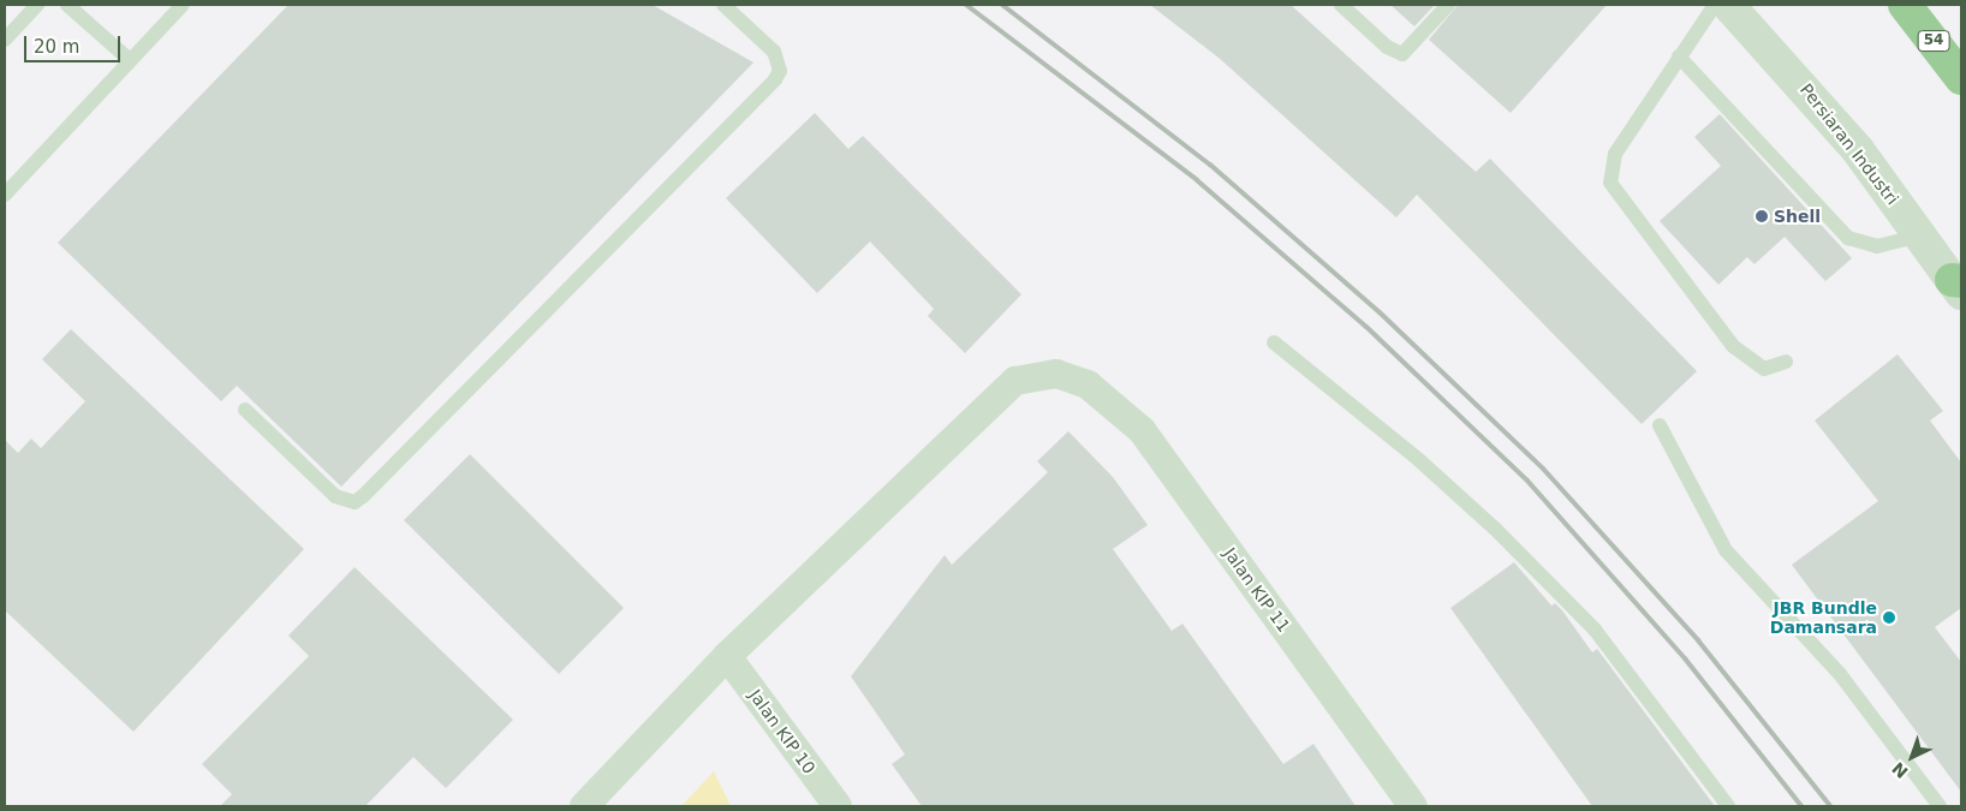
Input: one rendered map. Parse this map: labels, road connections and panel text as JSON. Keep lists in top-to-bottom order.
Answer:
{
  "streets": {
    "highway": ["54"],
    "street": ["Persiaran Industri", "Jalan KIP 11", "Jalan KIP 10"]
  },
  "crossings": [
    ["Jalan KIP 11", "Jalan KIP 10"]
  ],
  "places": ["Shell", "JBR Bundle Damansara"],
  "scale_bar": "20 m",
  "north": "bottom left"
}
